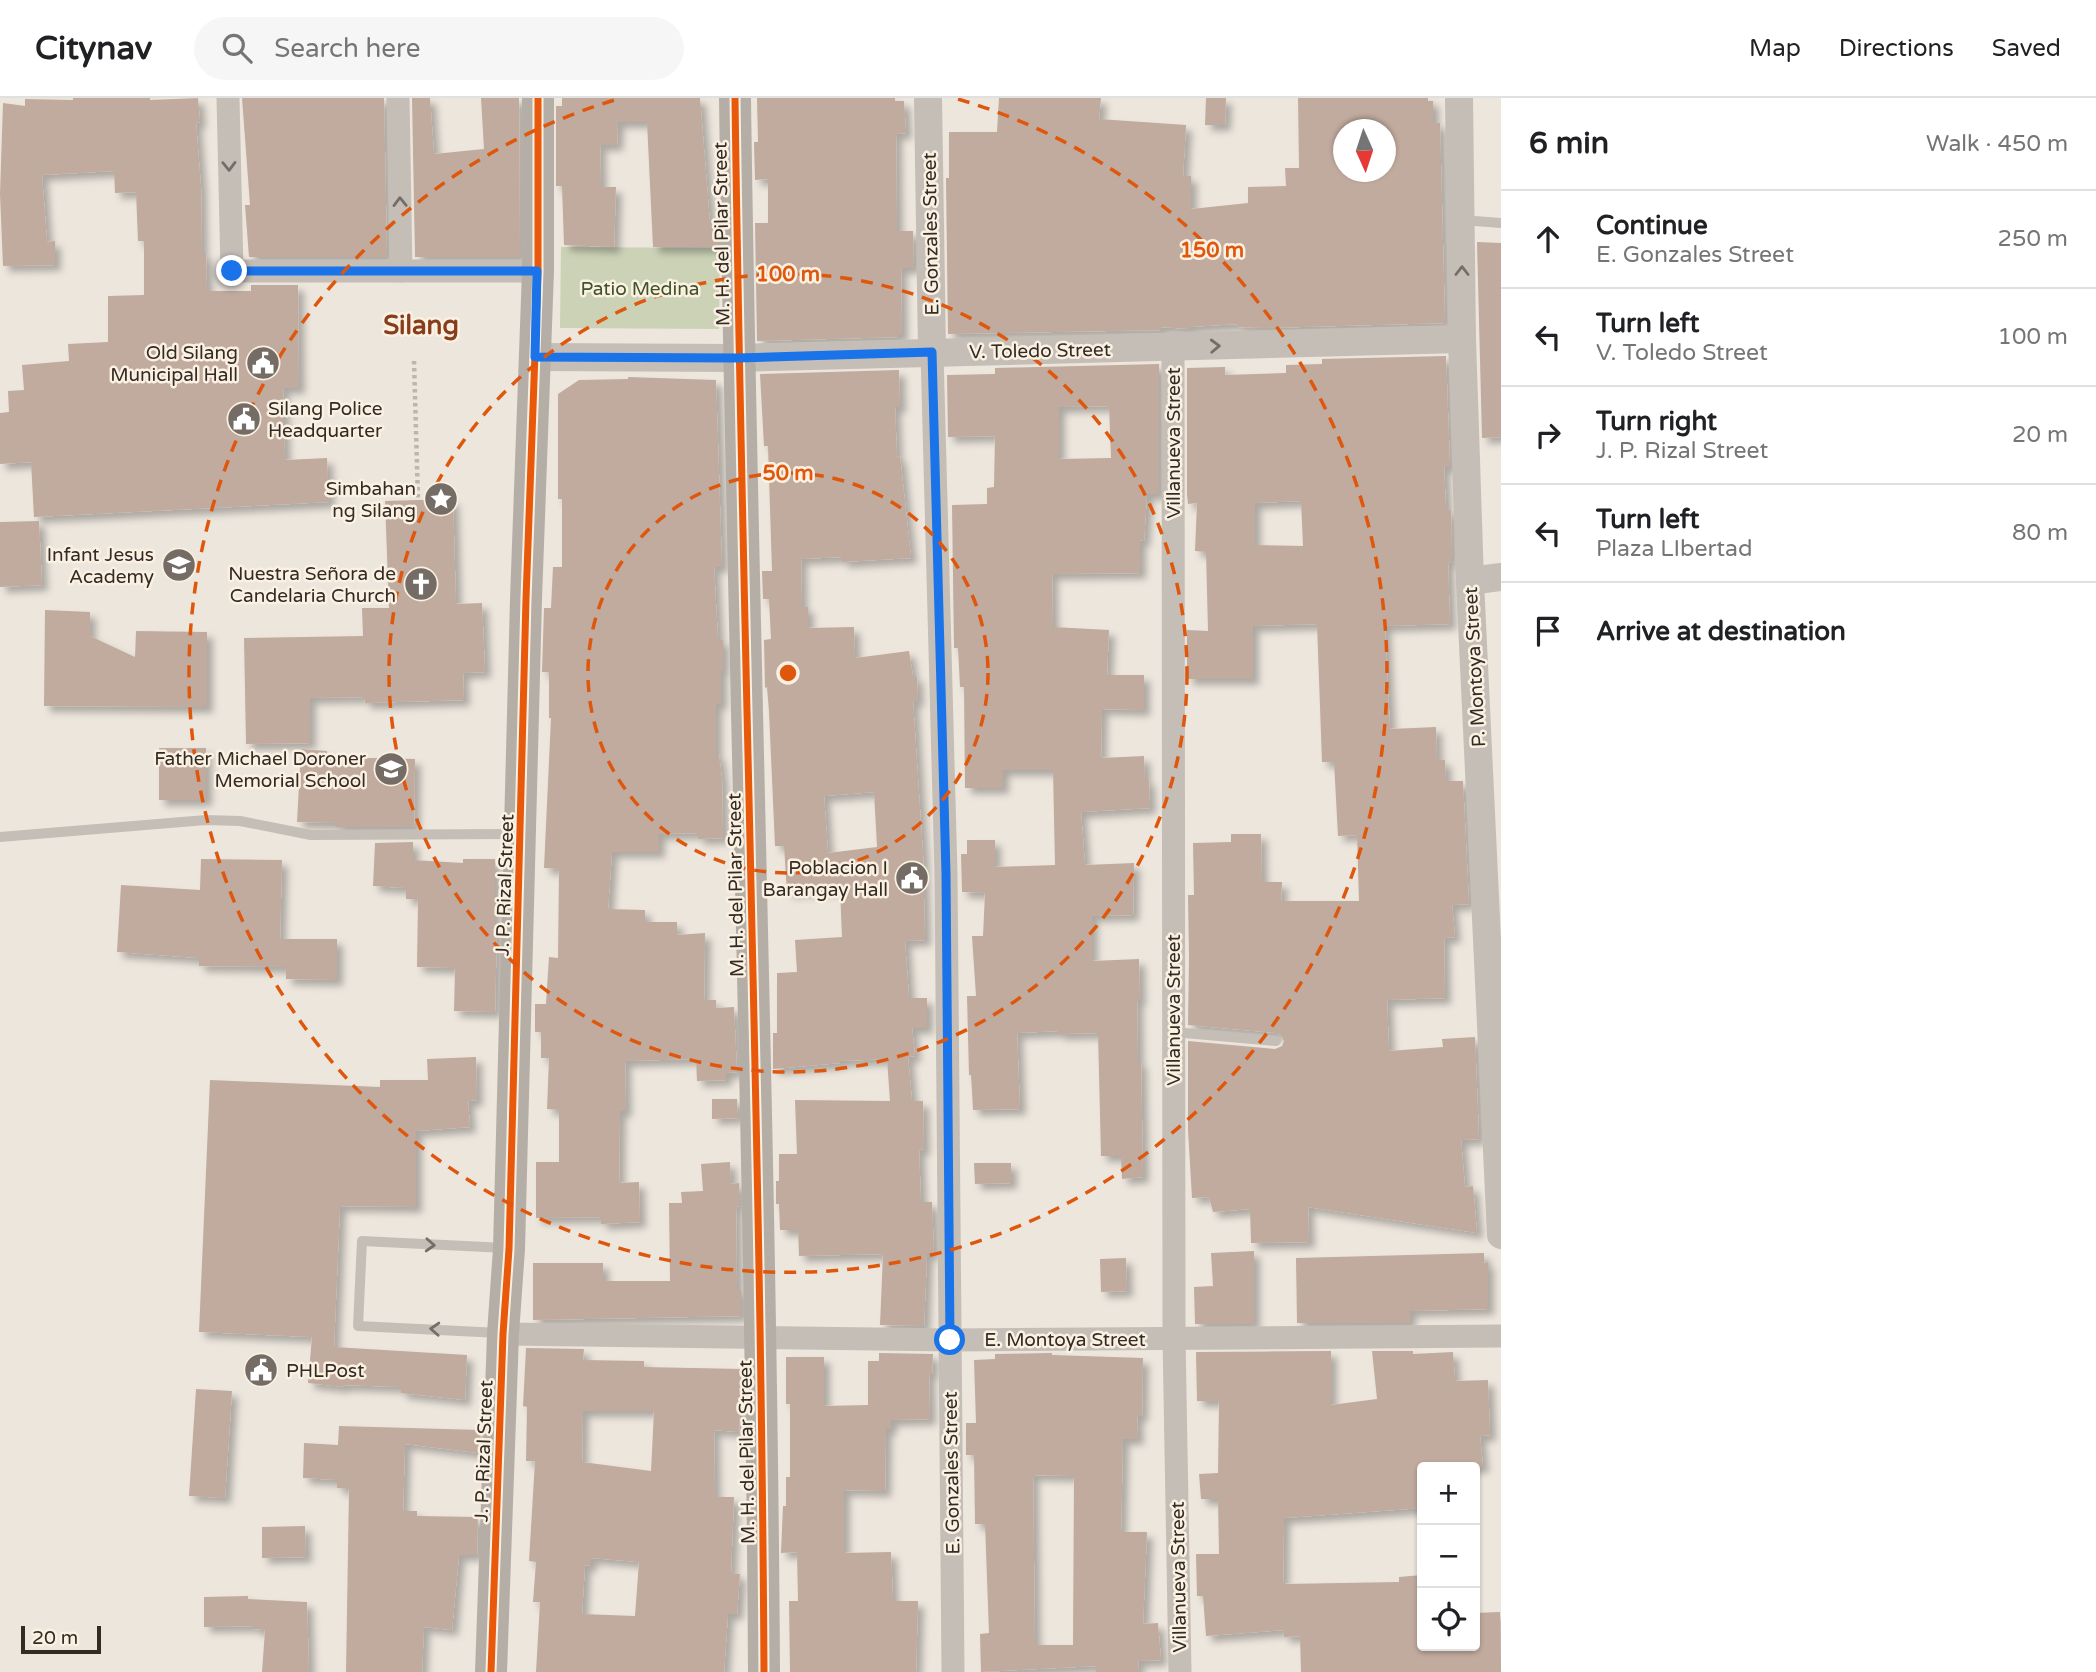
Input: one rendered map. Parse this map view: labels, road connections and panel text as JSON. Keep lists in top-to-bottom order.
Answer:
{
  "streets": {
    "main road": ["M. H. del Pilar Street", "J. P. Rizal Street"],
    "street": [
      "E. Gonzales Street",
      "V. Toledo Street",
      "Villanueva Street",
      "P. Montoya Street",
      "E. Montoya Street"
    ]
  },
  "crossings": [
    ["M. H. del Pilar Street", "V. Toledo Street"],
    ["M. H. del Pilar Street", "E. Montoya Street"],
    ["E. Gonzales Street", "V. Toledo Street"],
    ["E. Gonzales Street", "E. Montoya Street"],
    ["V. Toledo Street", "Villanueva Street"],
    ["V. Toledo Street", "P. Montoya Street"],
    ["V. Toledo Street", "J. P. Rizal Street"],
    ["Villanueva Street", "E. Montoya Street"],
    ["J. P. Rizal Street", "E. Montoya Street"]
  ],
  "districts": ["Silang"],
  "parks": ["Patio Medina"],
  "places": {
    "public building": [
      "Old Silang Municipal Hall",
      "Silang Police Headquarter",
      "Poblacion I Barangay Hall",
      "PHLPost"
    ],
    "place": ["Simbahan ng Silang"],
    "school or university": ["Infant Jesus Academy", "Father Michael Doroner Memorial School"],
    "church": ["Nuestra Señora de Candelaria Church"]
  },
  "scale_bar": "20 m",
  "north": "bottom",
  "page": {
    "header": "Citynav",
    "search": "Search here",
    "nav": ["Map", "Directions", "Saved"],
    "heading": ["6 min", "Walk · 450 m"],
    "list": [
      ["Continue", "E. Gonzales Street", "250 m"],
      ["Turn left", "V. Toledo Street", "100 m"],
      ["Turn right", "J. P. Rizal Street", "20 m"],
      ["Turn left", "Plaza LIbertad", "80 m"],
      "Arrive at destination"
    ],
    "map_buttons": ["+", "−"],
    "scale": "20 m"
  },
  "rings": ["150 m", "100 m", "50 m"]
}
